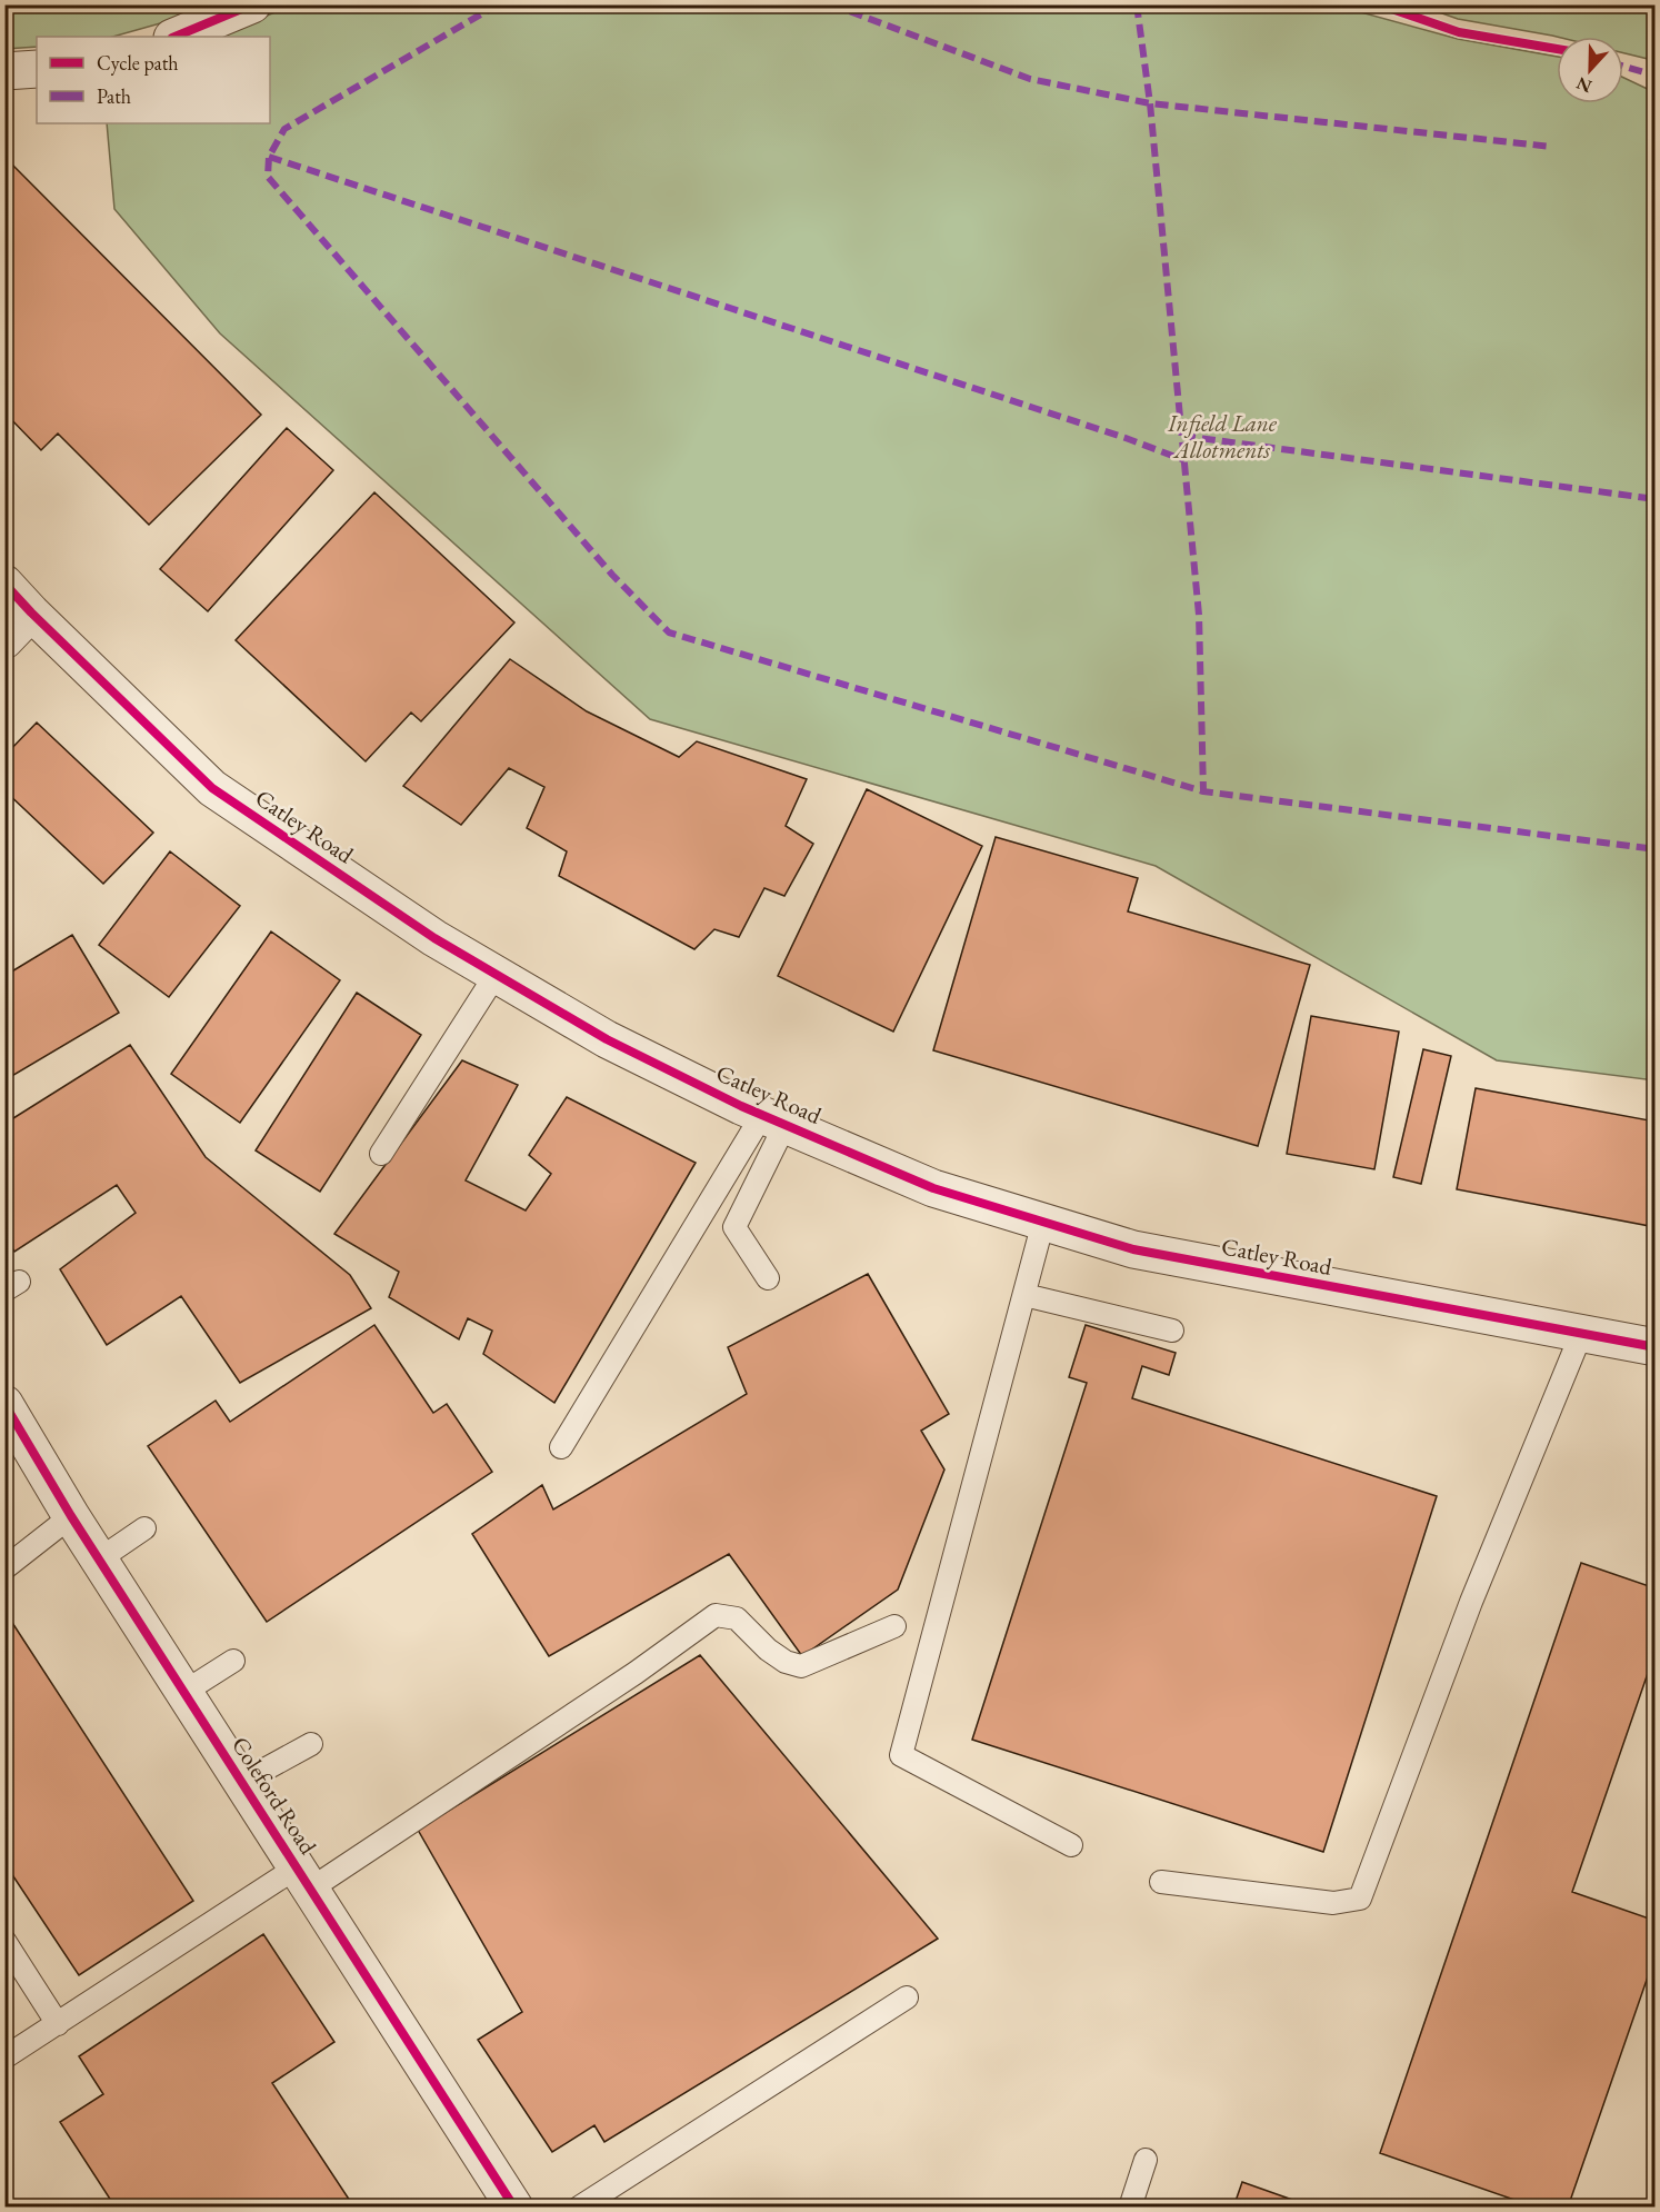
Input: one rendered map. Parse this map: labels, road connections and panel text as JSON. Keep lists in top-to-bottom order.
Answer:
{
  "streets": {
    "street": ["Catley Road", "Coleford Road"]
  },
  "parks": ["Infield Lane Allotments"],
  "legend": ["Cycle path", "Path"],
  "north": "bottom"
}
